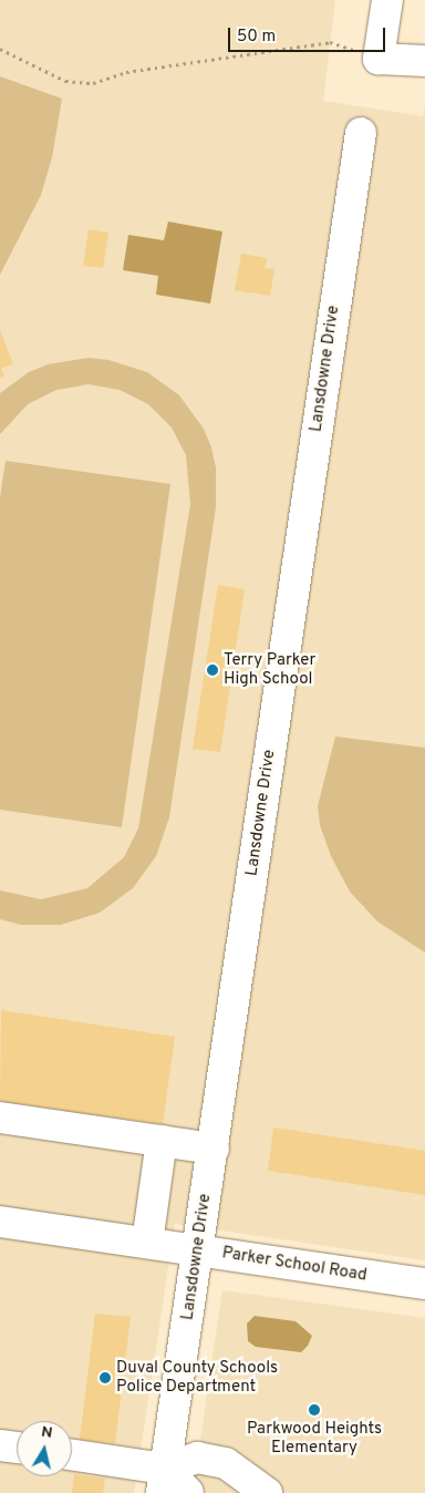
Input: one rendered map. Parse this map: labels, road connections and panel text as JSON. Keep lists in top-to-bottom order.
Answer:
{
  "streets": {
    "street": ["Lansdowne Drive", "Parker School Road"]
  },
  "crossings": [
    ["Lansdowne Drive", "Parker School Road"]
  ],
  "places": ["Terry Parker High School", "Duval County Schools Police Department", "Parkwood Heights Elementary"],
  "scale_bar": "50 m",
  "north": "top"
}
